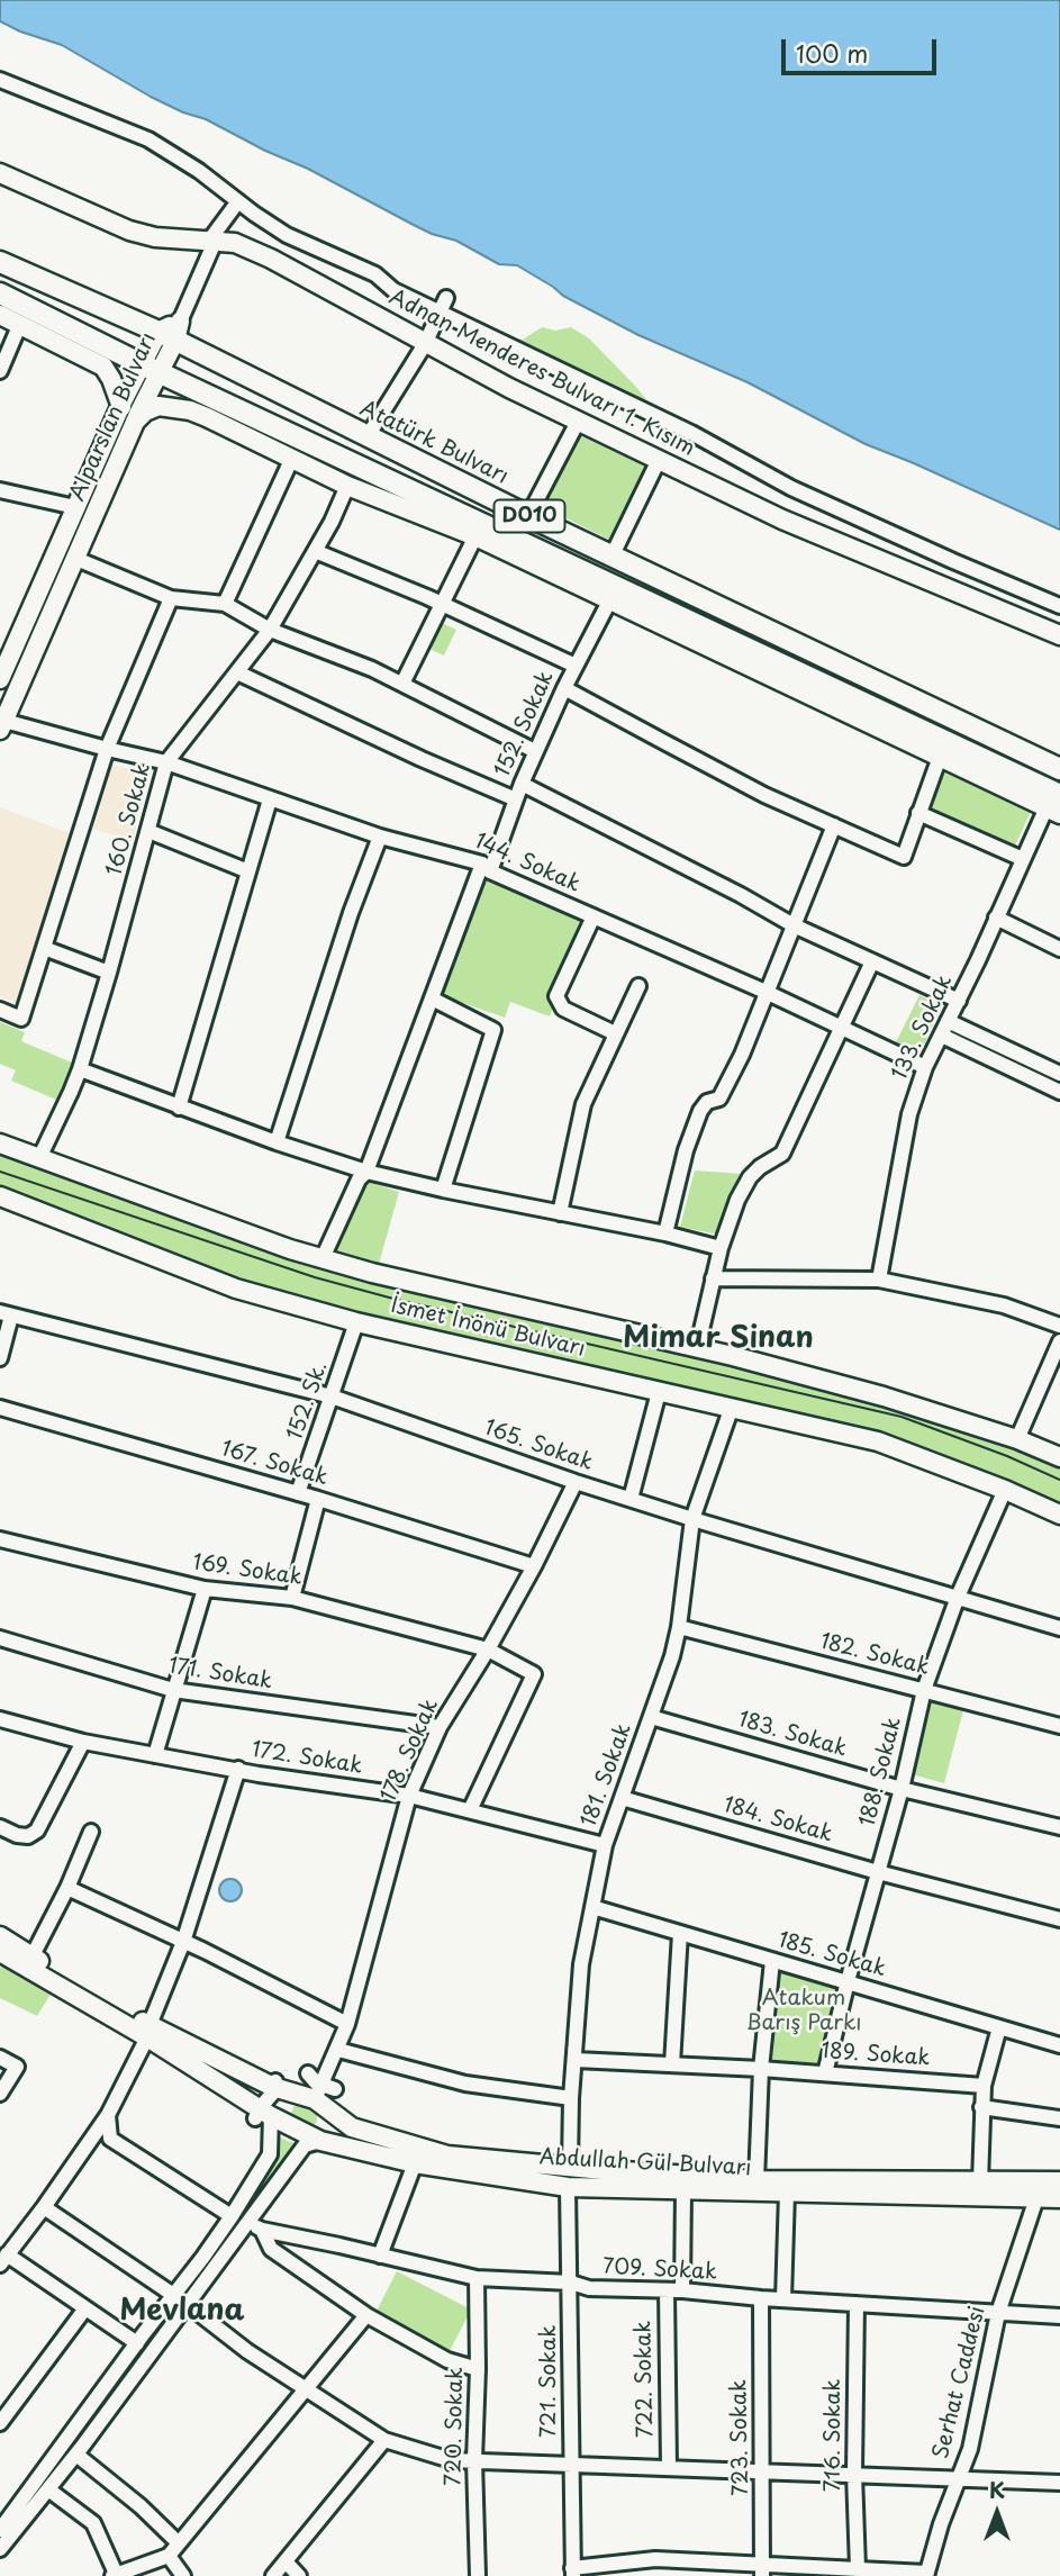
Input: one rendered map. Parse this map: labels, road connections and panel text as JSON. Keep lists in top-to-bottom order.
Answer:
{
  "streets": {
    "highway": ["Atatürk Bulvarı", "D010"],
    "main road": [
      "Adnan Menderes Bulvarı 1. Kısım",
      "Alparslan Bulvarı",
      "İsmet İnönü Bulvarı",
      "Abdullah Gül Bulvarı"
    ],
    "street": [
      "152. Sokak",
      "160. Sokak",
      "144. Sokak",
      "133. Sokak",
      "152. Sk.",
      "165. Sokak",
      "167. Sokak",
      "169. Sokak",
      "182. Sokak",
      "171. Sokak",
      "183. Sokak",
      "178. Sokak",
      "172. Sokak",
      "188. Sokak",
      "181. Sokak",
      "184. Sokak",
      "185. Sokak",
      "189. Sokak",
      "709. Sokak",
      "722. Sokak",
      "721. Sokak",
      "Serhat Caddesi",
      "720. Sokak",
      "716. Sokak",
      "723. Sokak"
    ]
  },
  "crossings": [
    ["Alparslan Bulvarı", "Atatürk Bulvarı"],
    ["Alparslan Bulvarı", "D010"],
    ["Alparslan Bulvarı", "144. Sokak"],
    ["D010", "133. Sokak"],
    ["152. Sokak", "144. Sokak"],
    ["152. Sokak", "İsmet İnönü Bulvarı"],
    ["160. Sokak", "144. Sokak"],
    ["160. Sokak", "İsmet İnönü Bulvarı"],
    ["144. Sokak", "133. Sokak"],
    ["İsmet İnönü Bulvarı", "152. Sk."],
    ["İsmet İnönü Bulvarı", "188. Sokak"],
    ["İsmet İnönü Bulvarı", "181. Sokak"],
    ["152. Sk.", "165. Sokak"],
    ["152. Sk.", "167. Sokak"],
    ["165. Sokak", "178. Sokak"],
    ["165. Sokak", "188. Sokak"],
    ["165. Sokak", "181. Sokak"],
    ["167. Sokak", "178. Sokak"],
    ["169. Sokak", "178. Sokak"],
    ["169. Sokak", "172. Sokak"],
    ["182. Sokak", "188. Sokak"],
    ["182. Sokak", "181. Sokak"],
    ["171. Sokak", "178. Sokak"],
    ["183. Sokak", "188. Sokak"],
    ["183. Sokak", "181. Sokak"],
    ["178. Sokak", "172. Sokak"],
    ["178. Sokak", "Abdullah Gül Bulvarı"],
    ["172. Sokak", "181. Sokak"],
    ["188. Sokak", "184. Sokak"],
    ["188. Sokak", "185. Sokak"],
    ["188. Sokak", "189. Sokak"],
    ["181. Sokak", "184. Sokak"],
    ["181. Sokak", "185. Sokak"],
    ["181. Sokak", "189. Sokak"],
    ["181. Sokak", "Abdullah Gül Bulvarı"],
    ["Abdullah Gül Bulvarı", "721. Sokak"],
    ["Abdullah Gül Bulvarı", "Serhat Caddesi"],
    ["709. Sokak", "722. Sokak"],
    ["709. Sokak", "721. Sokak"],
    ["709. Sokak", "Serhat Caddesi"],
    ["709. Sokak", "720. Sokak"],
    ["709. Sokak", "716. Sokak"],
    ["709. Sokak", "723. Sokak"]
  ],
  "districts": ["Mimar Sinan", "Mevlana"],
  "parks": ["Atakum Barış Parkı"],
  "scale_bar": "100 m",
  "north": "top"
}
